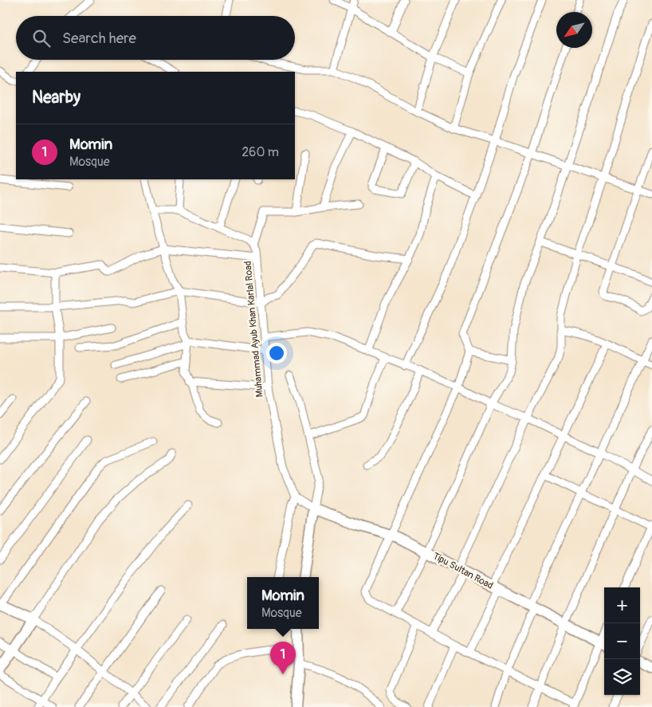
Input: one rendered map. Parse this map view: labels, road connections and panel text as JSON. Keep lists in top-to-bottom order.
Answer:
{
  "streets": {
    "main road": ["Tipu Sultan Road"],
    "street": ["Muhammad Ayub Khan Karlal Road"]
  },
  "north": "bottom left",
  "page": {
    "search": "Search here",
    "heading": "Nearby",
    "list": [
      {
        "mark": "1",
        "name": "Momin",
        "note": "Mosque",
        "value": "260 m"
      }
    ],
    "popup": ["Momin", "Mosque"],
    "map_buttons": ["+", "−"],
    "pins": "1"
  }
}
